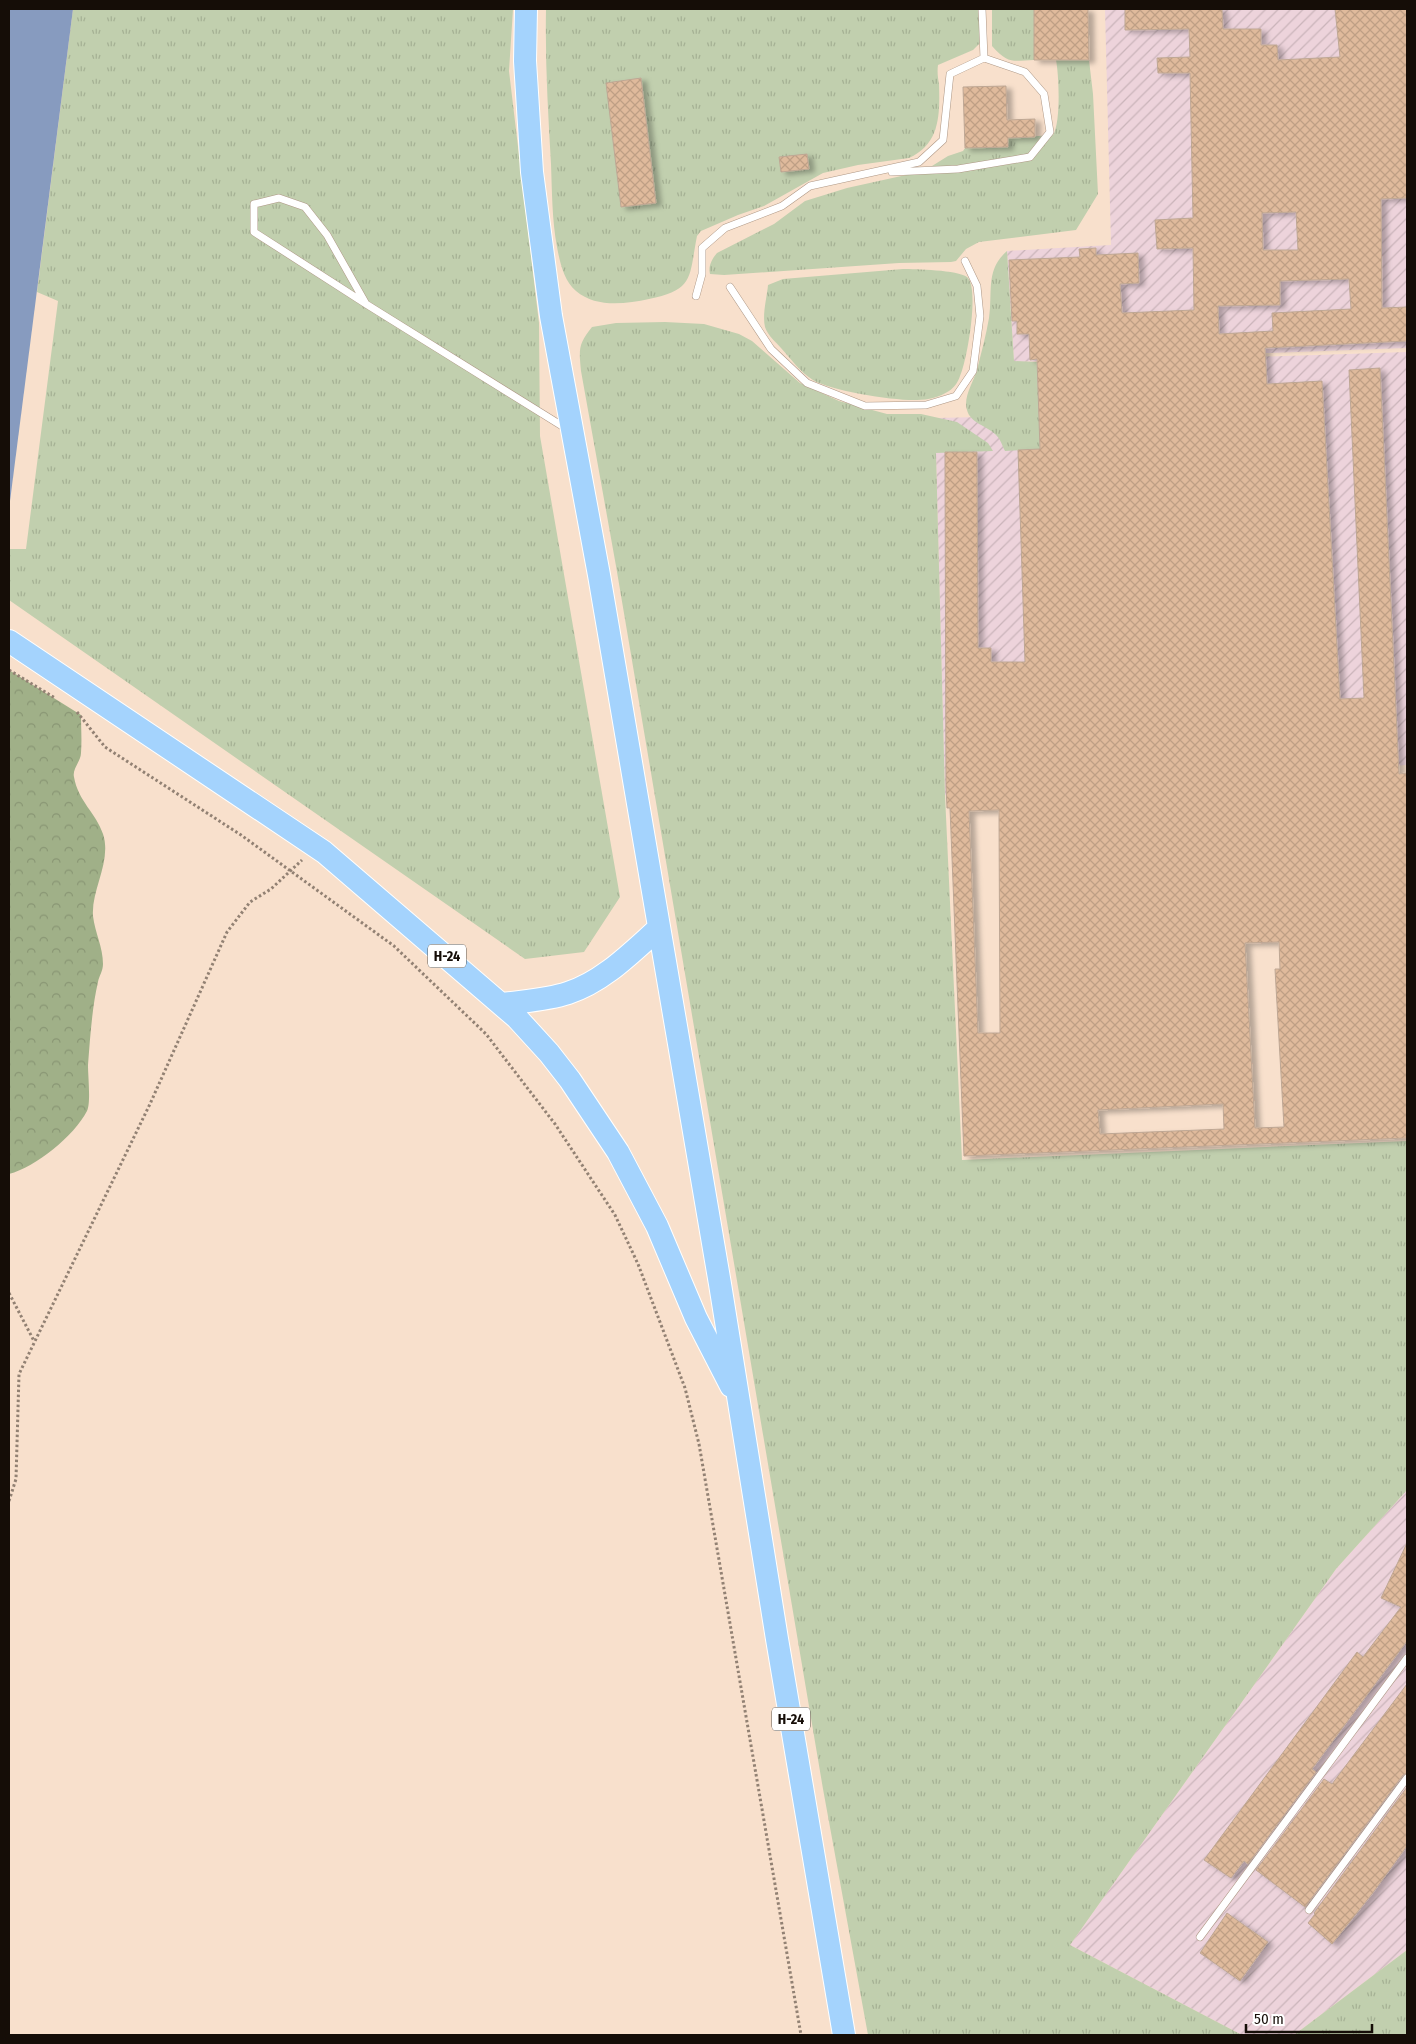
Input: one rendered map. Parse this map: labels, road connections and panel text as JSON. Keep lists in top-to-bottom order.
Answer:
{
  "streets": {
    "main road": ["Н-24"]
  },
  "scale_bar": "50 m"
}
